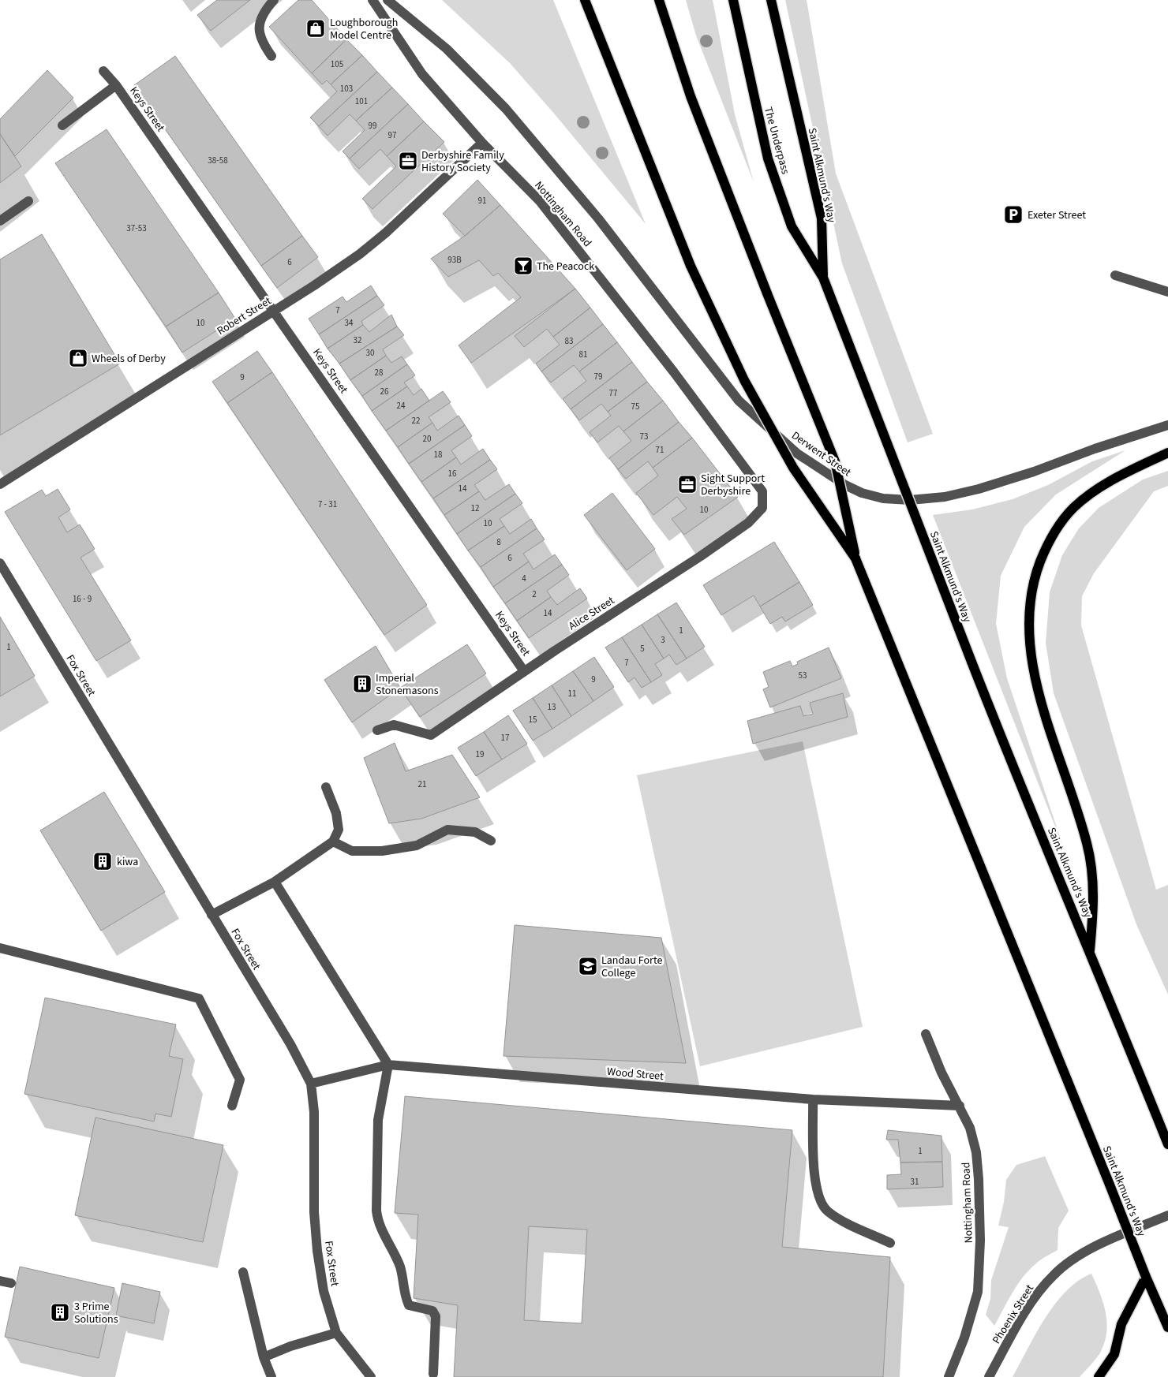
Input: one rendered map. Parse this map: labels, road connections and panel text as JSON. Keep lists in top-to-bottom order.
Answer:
{
  "streets": {
    "main road": ["The Underpass", "Saint Alkmund's Way"],
    "street": [
      "Keys Street",
      "Nottingham Road",
      "Robert Street",
      "Derwent Street",
      "Alice Street",
      "Fox Street",
      "Wood Street",
      "Phoenix Street"
    ]
  },
  "crossings": [
    ["Keys Street", "Robert Street"],
    ["Keys Street", "Alice Street"],
    ["The Underpass", "Saint Alkmund's Way"],
    ["Nottingham Road", "Robert Street"],
    ["Nottingham Road", "Alice Street"],
    ["Nottingham Road", "Wood Street"],
    ["Fox Street", "Wood Street"]
  ],
  "places": {
    "shop": ["Loughborough Model Centre", "Wheels of Derby"],
    "office": ["Derbyshire Family History Society", "Sight Support Derbyshire"],
    "parking": ["Exeter Street"],
    "bar": ["The Peacock"],
    "building": ["Imperial Stonemasons", "kiwa", "3 Prime Solutions"],
    "school or university": ["Landau Forte College"]
  },
  "house_numbers": [
    "105",
    "103",
    "101",
    "99",
    "97",
    "38-58",
    "91",
    "37-53",
    "93B",
    "6",
    "7",
    "10",
    "34",
    "32",
    "83",
    "30",
    "81",
    "28",
    "79",
    "9",
    "26",
    "77",
    "24",
    "75",
    "22",
    "73",
    "20",
    "71",
    "18",
    "16",
    "14",
    "7 - 31",
    "12",
    "10",
    "10",
    "8",
    "6",
    "4",
    "2",
    "16 - 9",
    "14",
    "1",
    "3",
    "1",
    "5",
    "7",
    "53",
    "9",
    "11",
    "13",
    "15",
    "17",
    "19",
    "21",
    "1",
    "31"
  ]
}
